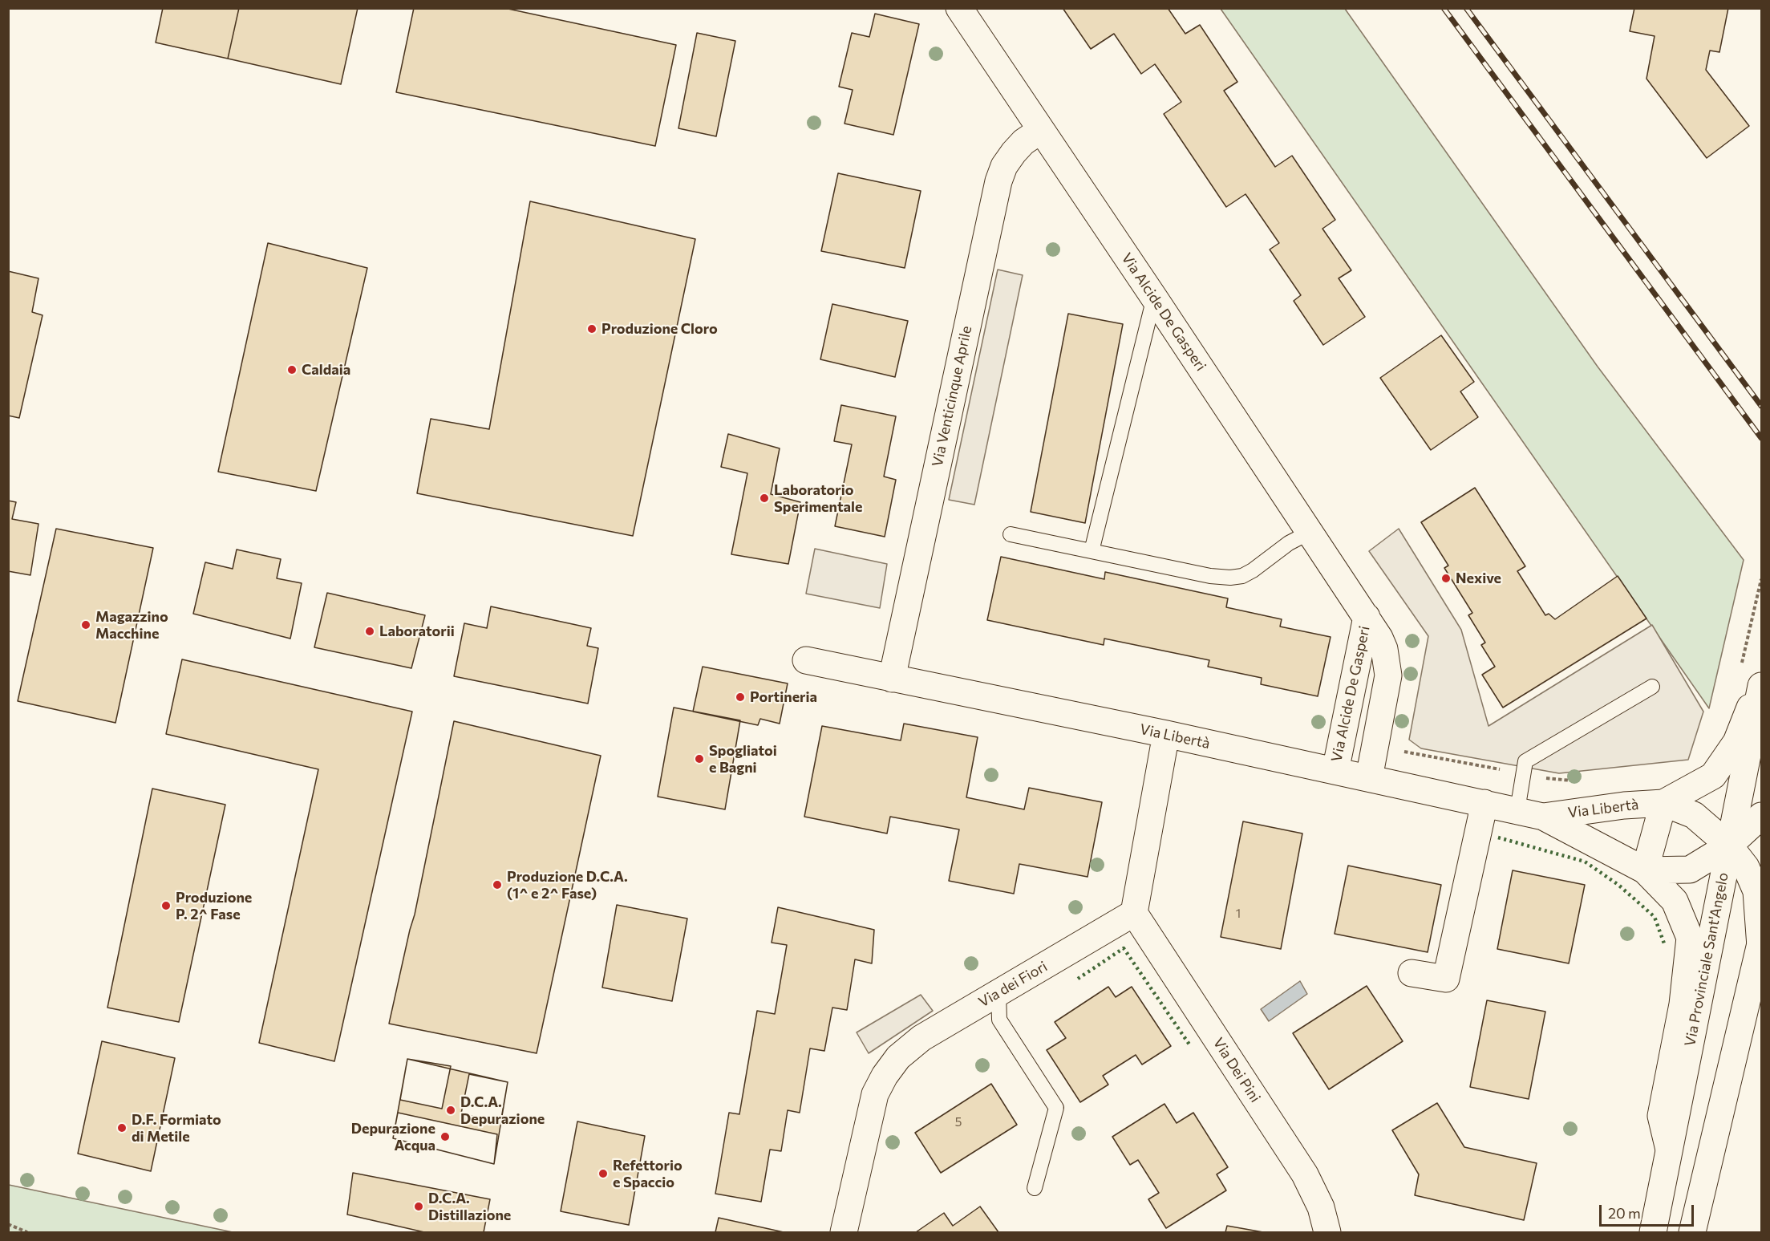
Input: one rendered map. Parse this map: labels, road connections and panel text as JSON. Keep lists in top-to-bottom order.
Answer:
{
  "streets": {
    "street": [
      "Via Alcide De Gasperi",
      "Via Venticinque Aprile",
      "Via Libertà",
      "Via Provinciale Sant'Angelo",
      "Via dei Fiori",
      "Via Dei Pini"
    ]
  },
  "crossings": [
    ["Via Alcide De Gasperi", "Via Venticinque Aprile"],
    ["Via Alcide De Gasperi", "Via Libertà"],
    ["Via Venticinque Aprile", "Via Libertà"],
    ["Via Libertà", "Via Provinciale Sant'Angelo"],
    ["Via dei Fiori", "Via Dei Pini"]
  ],
  "places": [
    "Produzione Cloro",
    "Caldaia",
    "Laboratorio Sperimentale",
    "Nexive",
    "Magazzino Macchine",
    "Laboratorii",
    "Portineria",
    "Spogliatoi e Bagni",
    "Produzione D.C.A. (1^ e 2^ Fase)",
    "Produzione P. 2^ Fase",
    "D.C.A. Depurazione",
    "D.F. Formiato di Metile",
    "Depurazione Acqua",
    "Refettorio e Spaccio",
    "D.C.A. Distillazione"
  ],
  "house_numbers": ["1", "5"],
  "scale_bar": "20 m"
}
